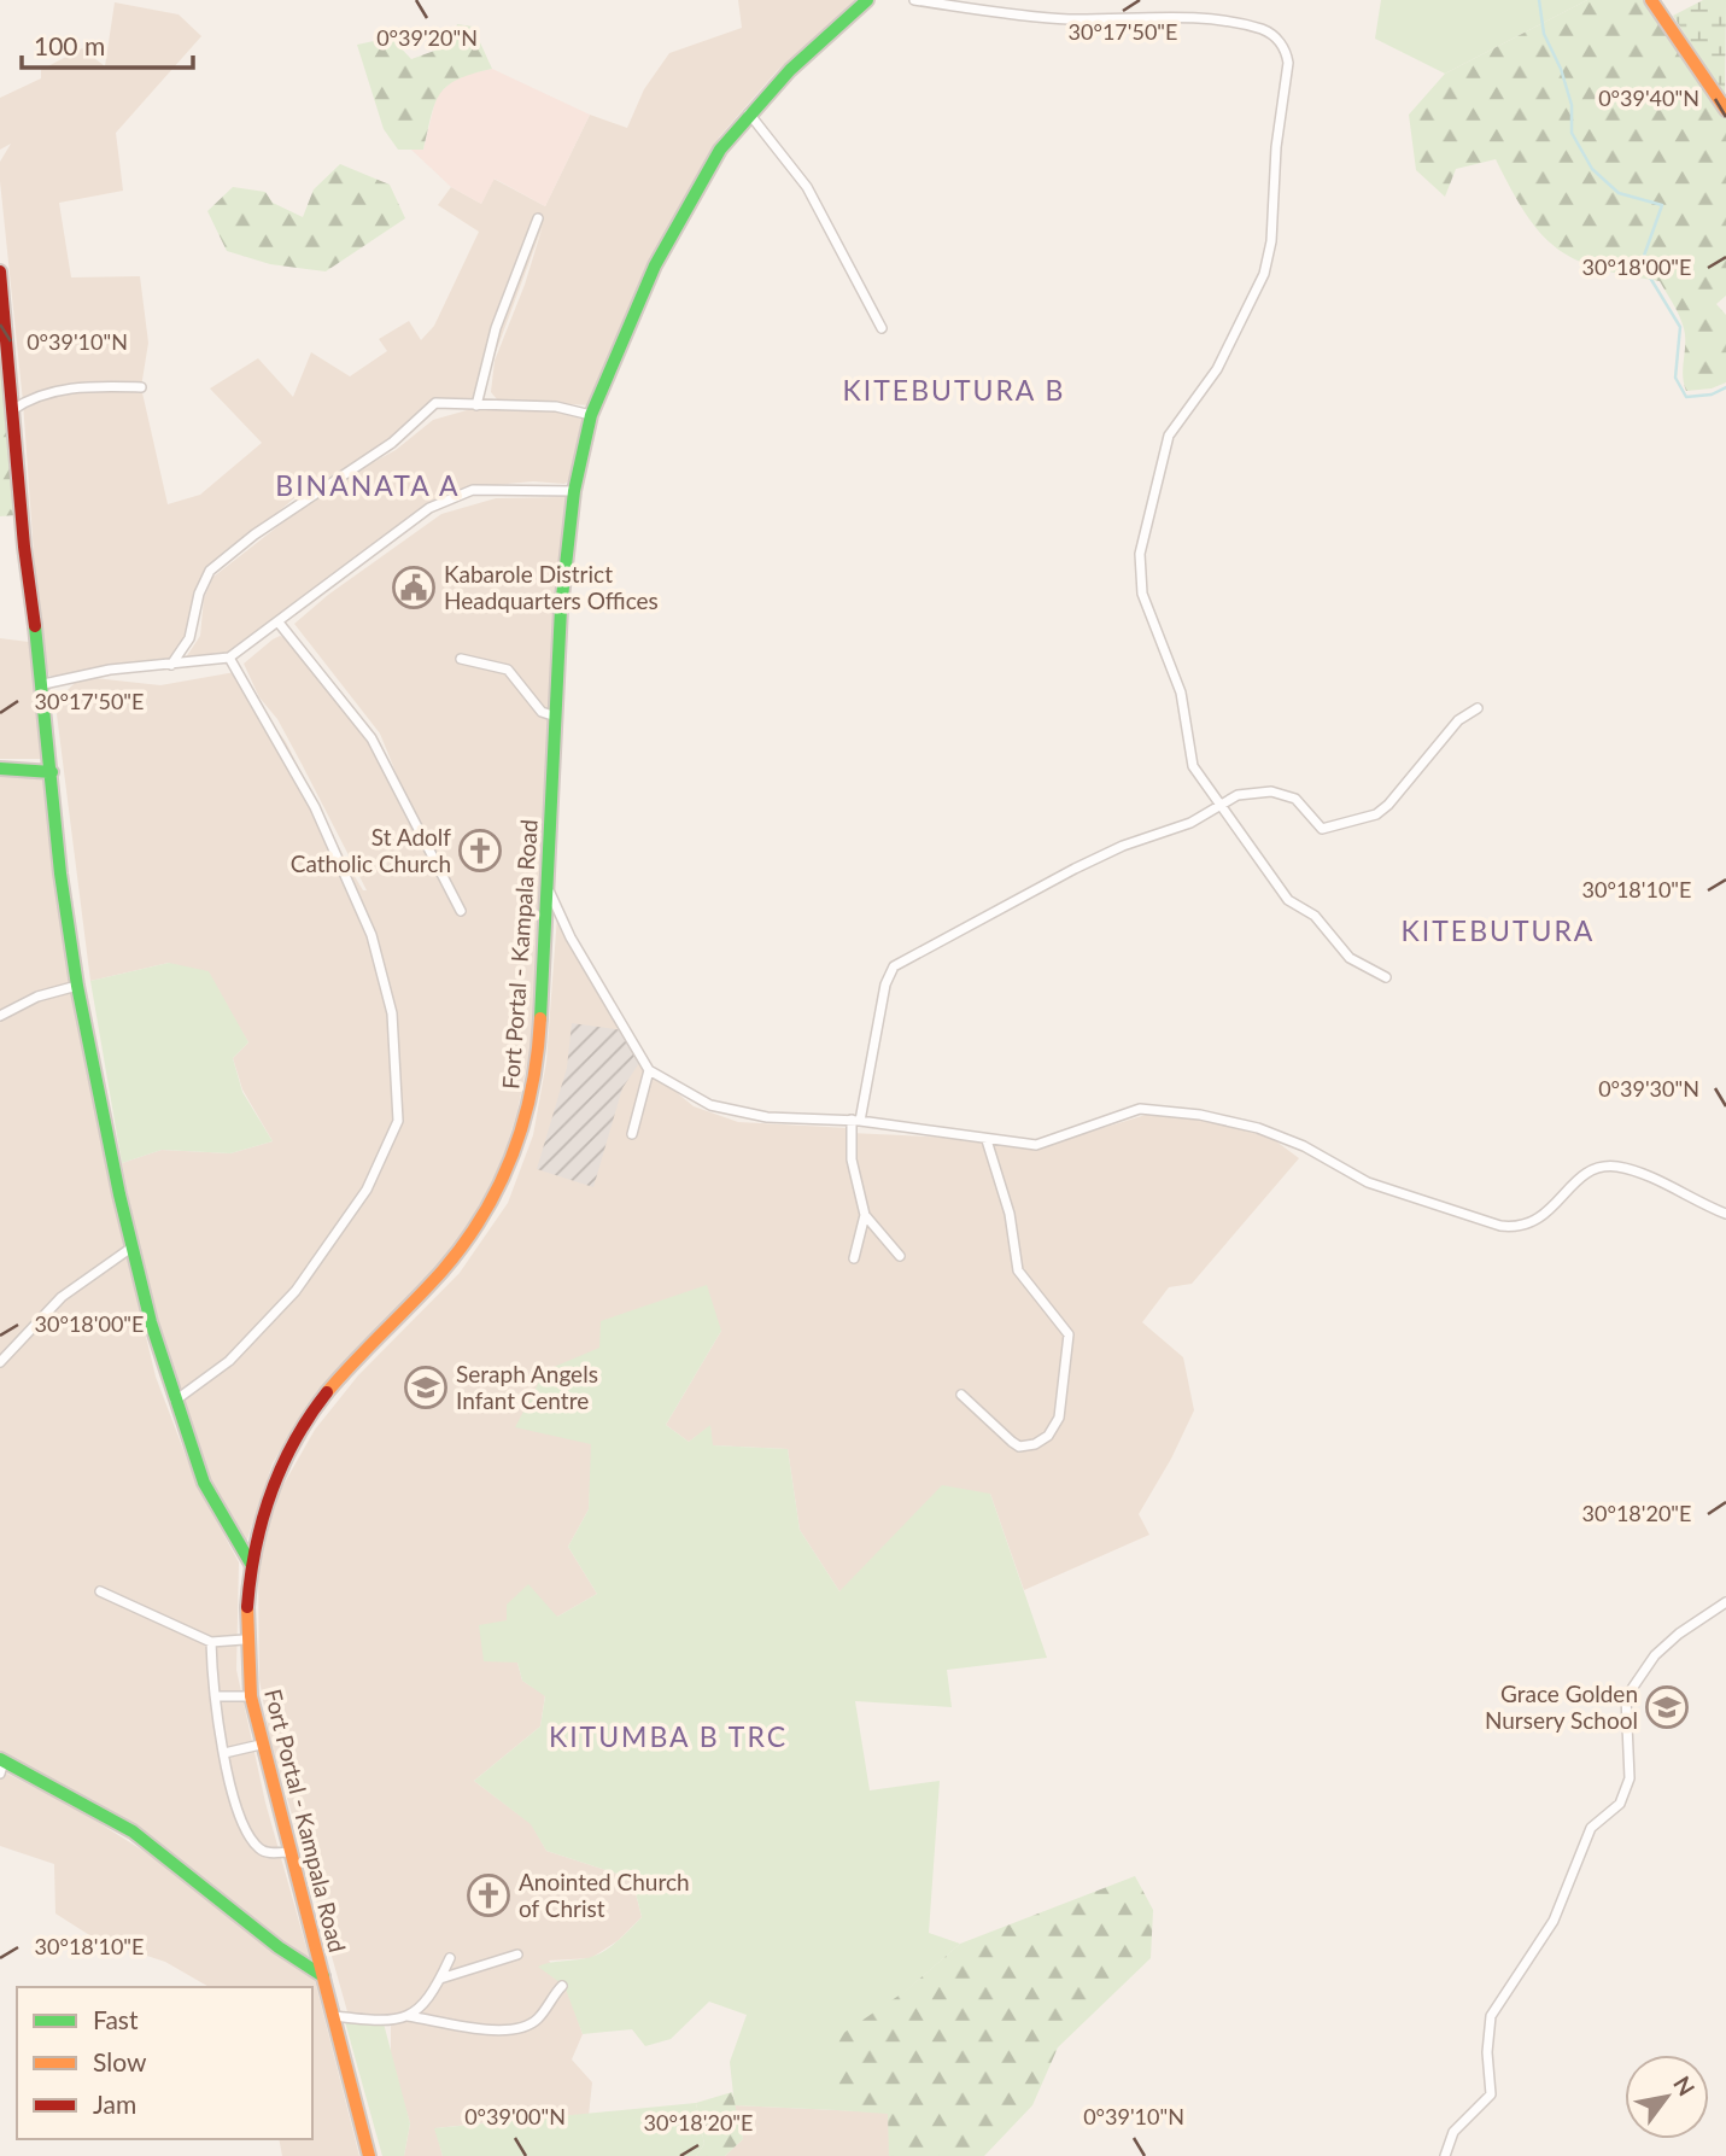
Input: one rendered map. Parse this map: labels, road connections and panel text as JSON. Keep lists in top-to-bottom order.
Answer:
{
  "streets": {
    "main road": ["Fort Portal - Kampala Road"]
  },
  "districts": [
    "KITEBUTURA B",
    "BINANATA A",
    "KITEBUTURA",
    "KITUMBA B TRC"
  ],
  "places": {
    "public building": ["Kabarole District Headquarters Offices"],
    "church": ["St Adolf Catholic Church", "Anointed Church of Christ"],
    "school or university": ["Seraph Angels Infant Centre", "Grace Golden Nursery School"]
  },
  "legend": ["Fast", "Slow", "Jam"],
  "scale_bar": "100 m",
  "north": "top right",
  "coordinates": [
    "30°17'50\"E",
    "0°39'20\"N",
    "0°39'40\"N",
    "30°18'00\"E",
    "0°39'10\"N",
    "30°18'10\"E",
    "0°39'30\"N",
    "30°18'20\"E",
    "0°39'00\"N"
  ]
}
